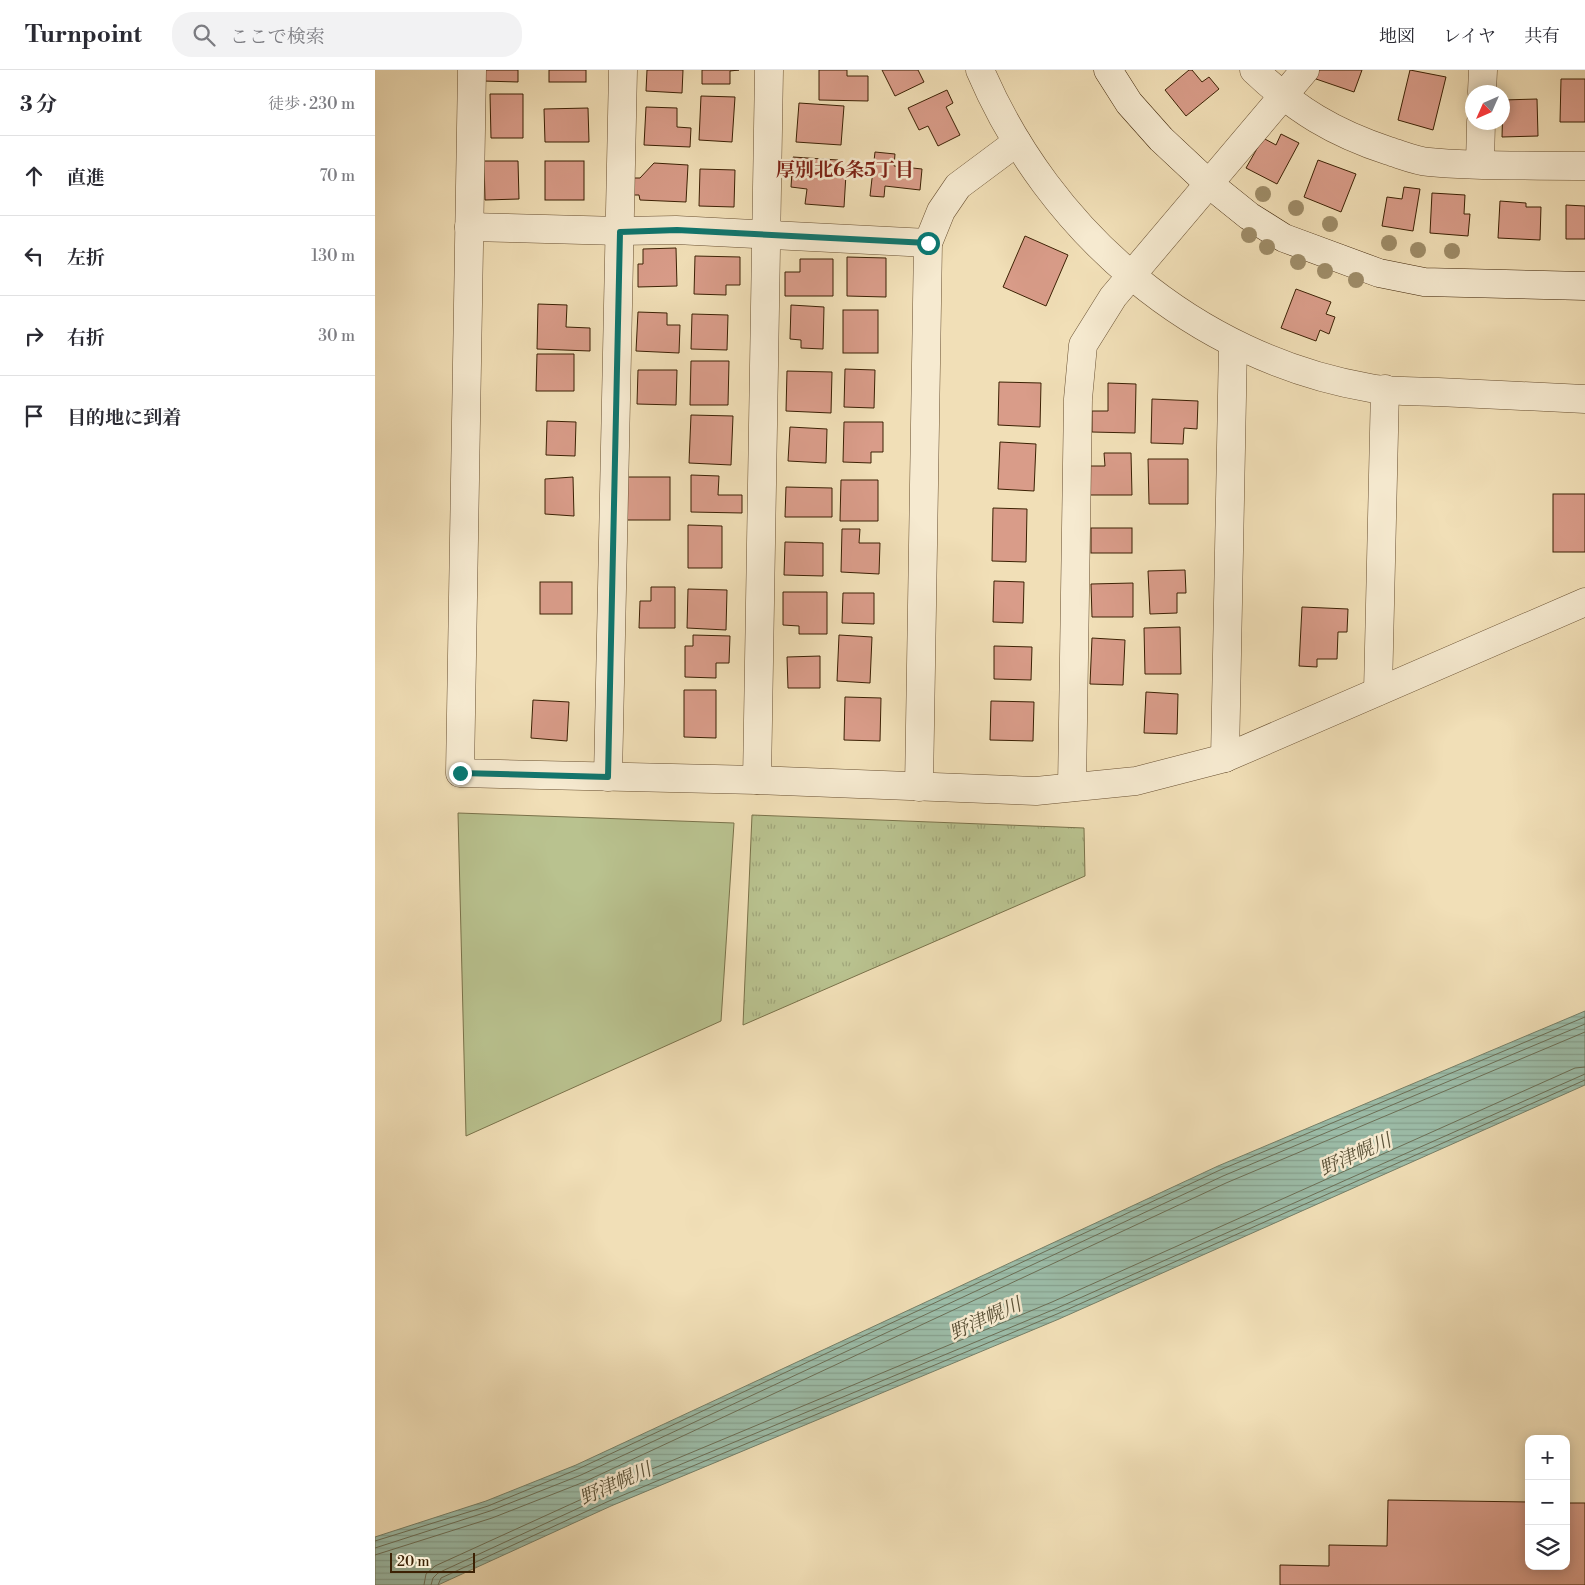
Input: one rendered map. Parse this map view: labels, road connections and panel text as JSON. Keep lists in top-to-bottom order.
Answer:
{
  "districts": ["厚別北6条5丁目"],
  "water": ["野津幌川"],
  "scale_bar": "20 m",
  "north": "bottom left",
  "page": {
    "header": "Turnpoint",
    "search": "ここで検索",
    "nav": ["地図", "レイヤ", "共有"],
    "heading": ["3 分", "徒歩 · 230 m"],
    "list": [
      ["直進", "70 m"],
      ["左折", "130 m"],
      ["右折", "30 m"],
      "目的地に到着"
    ],
    "map_buttons": ["+", "−"],
    "scale": "20 m"
  }
}
